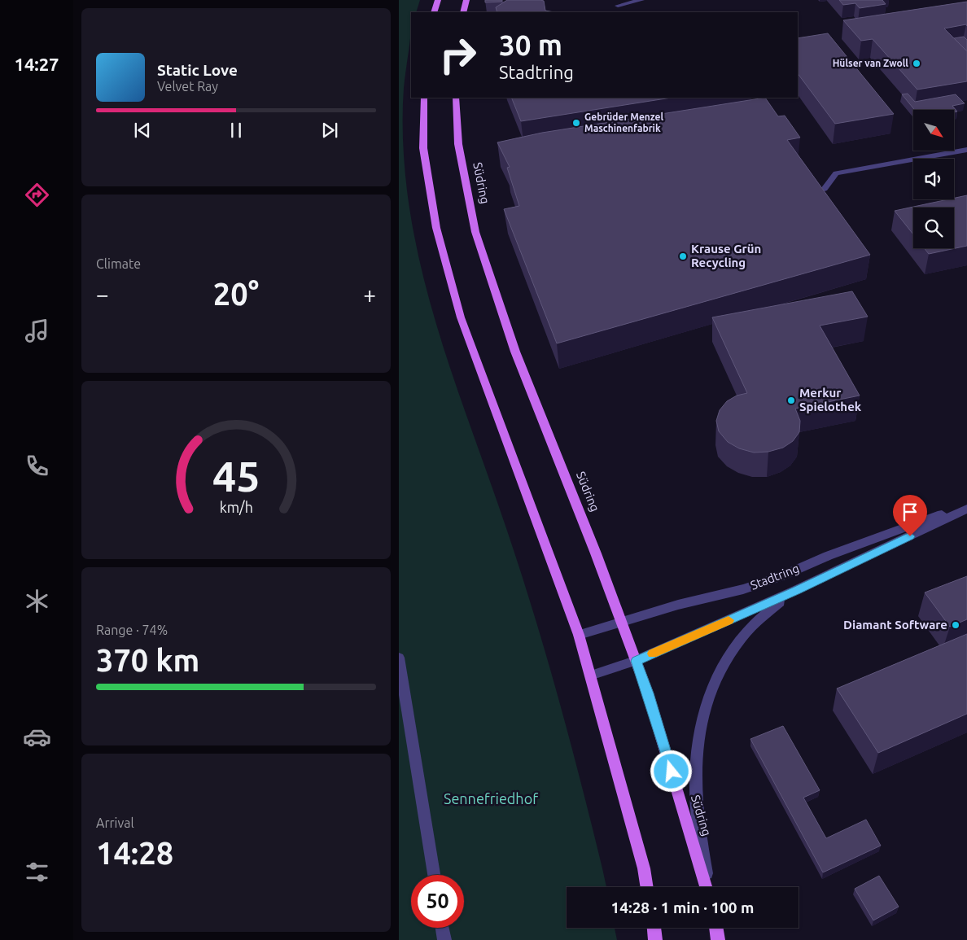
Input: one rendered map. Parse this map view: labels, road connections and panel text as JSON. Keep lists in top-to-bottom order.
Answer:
{
  "streets": {
    "main road": ["Südring"],
    "street": ["Stadtring"]
  },
  "crossings": [
    ["Südring", "Stadtring"]
  ],
  "parks": ["Sennefriedhof"],
  "places": [
    "Hülser van Zwoll",
    "Gebrüder Menzel Maschinenfabrik",
    "Krause Grün Recycling",
    "Merkur Spielothek",
    "Diamant Software"
  ],
  "north": "bottom right",
  "page": {
    "tabs": "14:27",
    "turn": ["30 m", "Stadtring"],
    "song": ["Static Love", "Velvet Ray"],
    "tile": [
      "Climate",
      ["Range · 74%", "370 km"],
      ["Arrival", "14:28"]
    ],
    "heat": ["−", "20°", "+"],
    "limit": "50",
    "trip": "14:28 · 1 min · 100 m",
    "gauge": ["45", "km/h"]
  }
}
